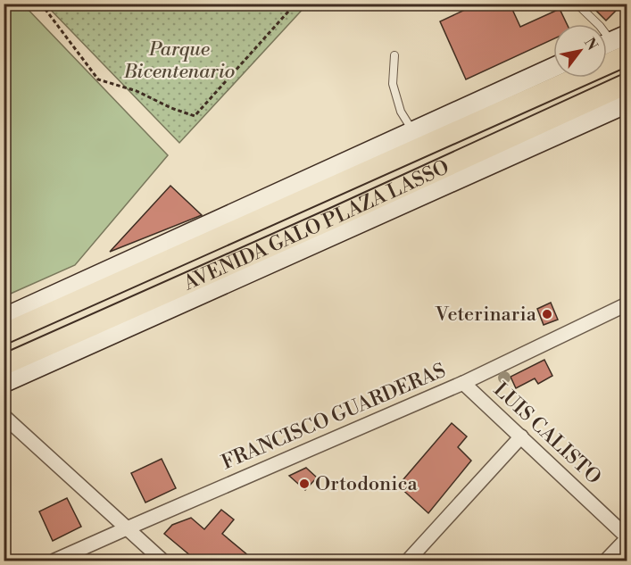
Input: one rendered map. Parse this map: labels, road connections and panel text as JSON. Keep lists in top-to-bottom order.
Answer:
{
  "streets": {
    "main road": ["AVENIDA GALO PLAZA LASSO"],
    "street": ["FRANCISCO GUARDERAS", "LUIS CALISTO"]
  },
  "crossings": [
    ["FRANCISCO GUARDERAS", "LUIS CALISTO"]
  ],
  "parks": ["Parque Bicentenario"],
  "places": ["Veterinaria", "Ortodonica"],
  "north": "top right"
}
